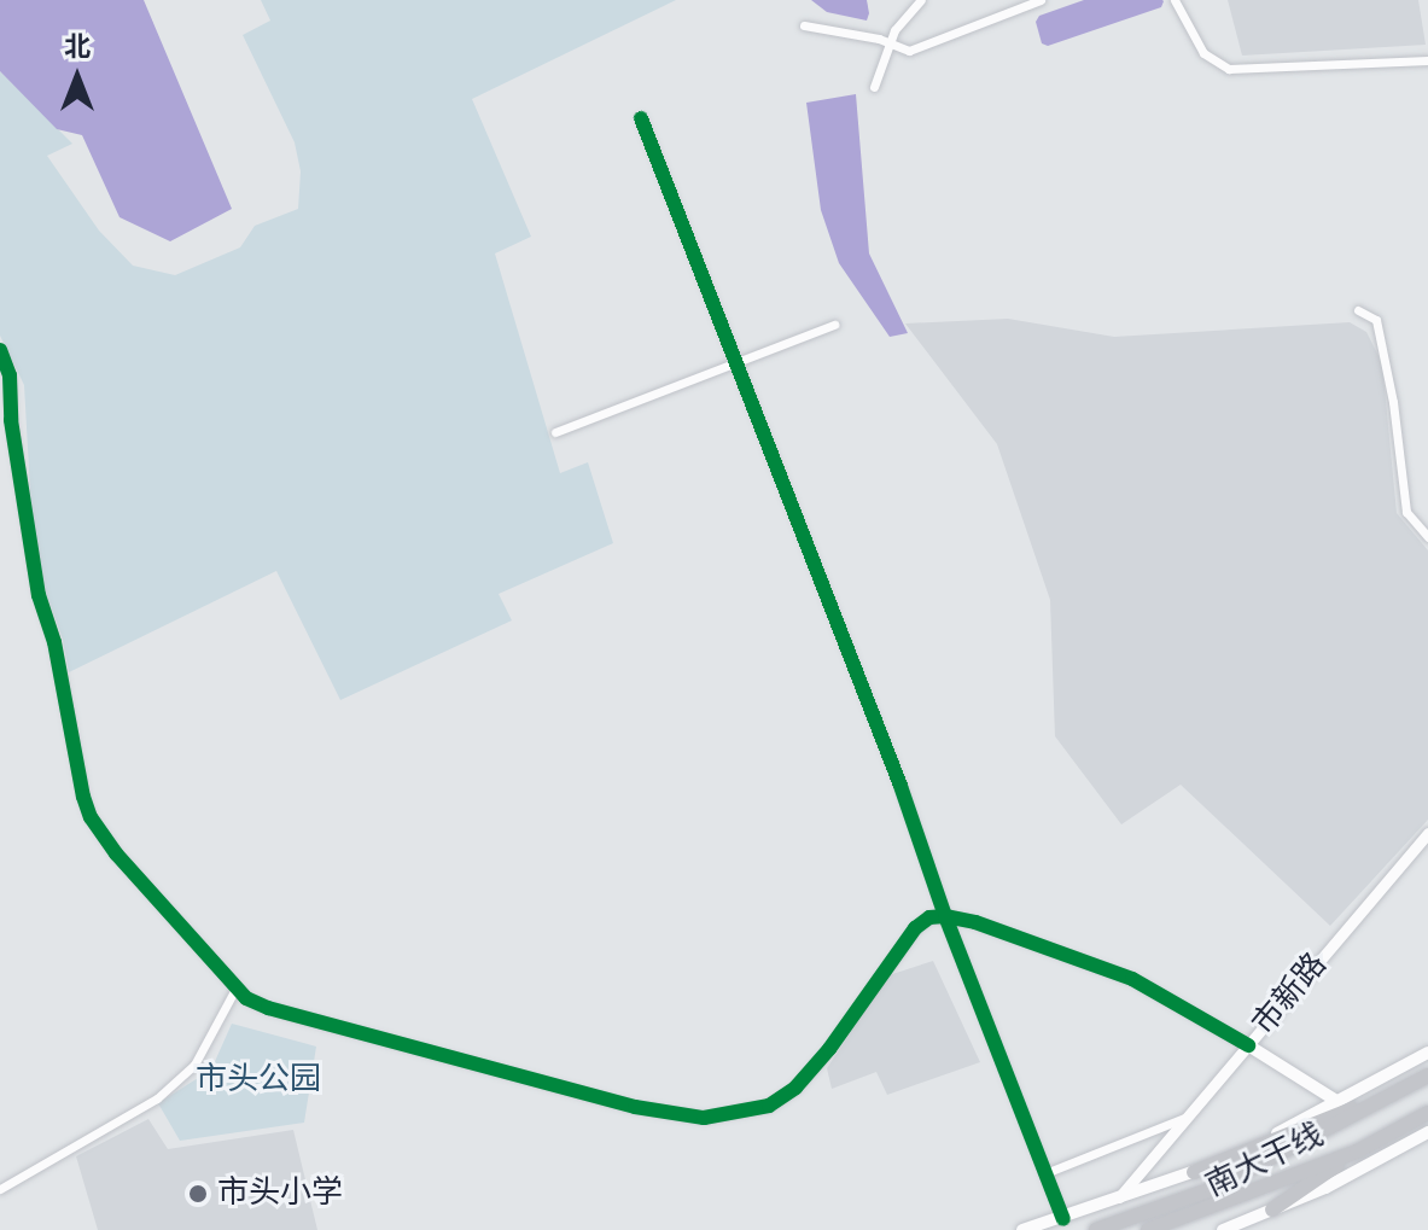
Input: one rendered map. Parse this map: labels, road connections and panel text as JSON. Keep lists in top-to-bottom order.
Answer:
{
  "streets": {
    "highway": ["南大干线"],
    "street": ["市新路"]
  },
  "parks": ["市头公园"],
  "places": ["市头小学"],
  "north": "top"
}
